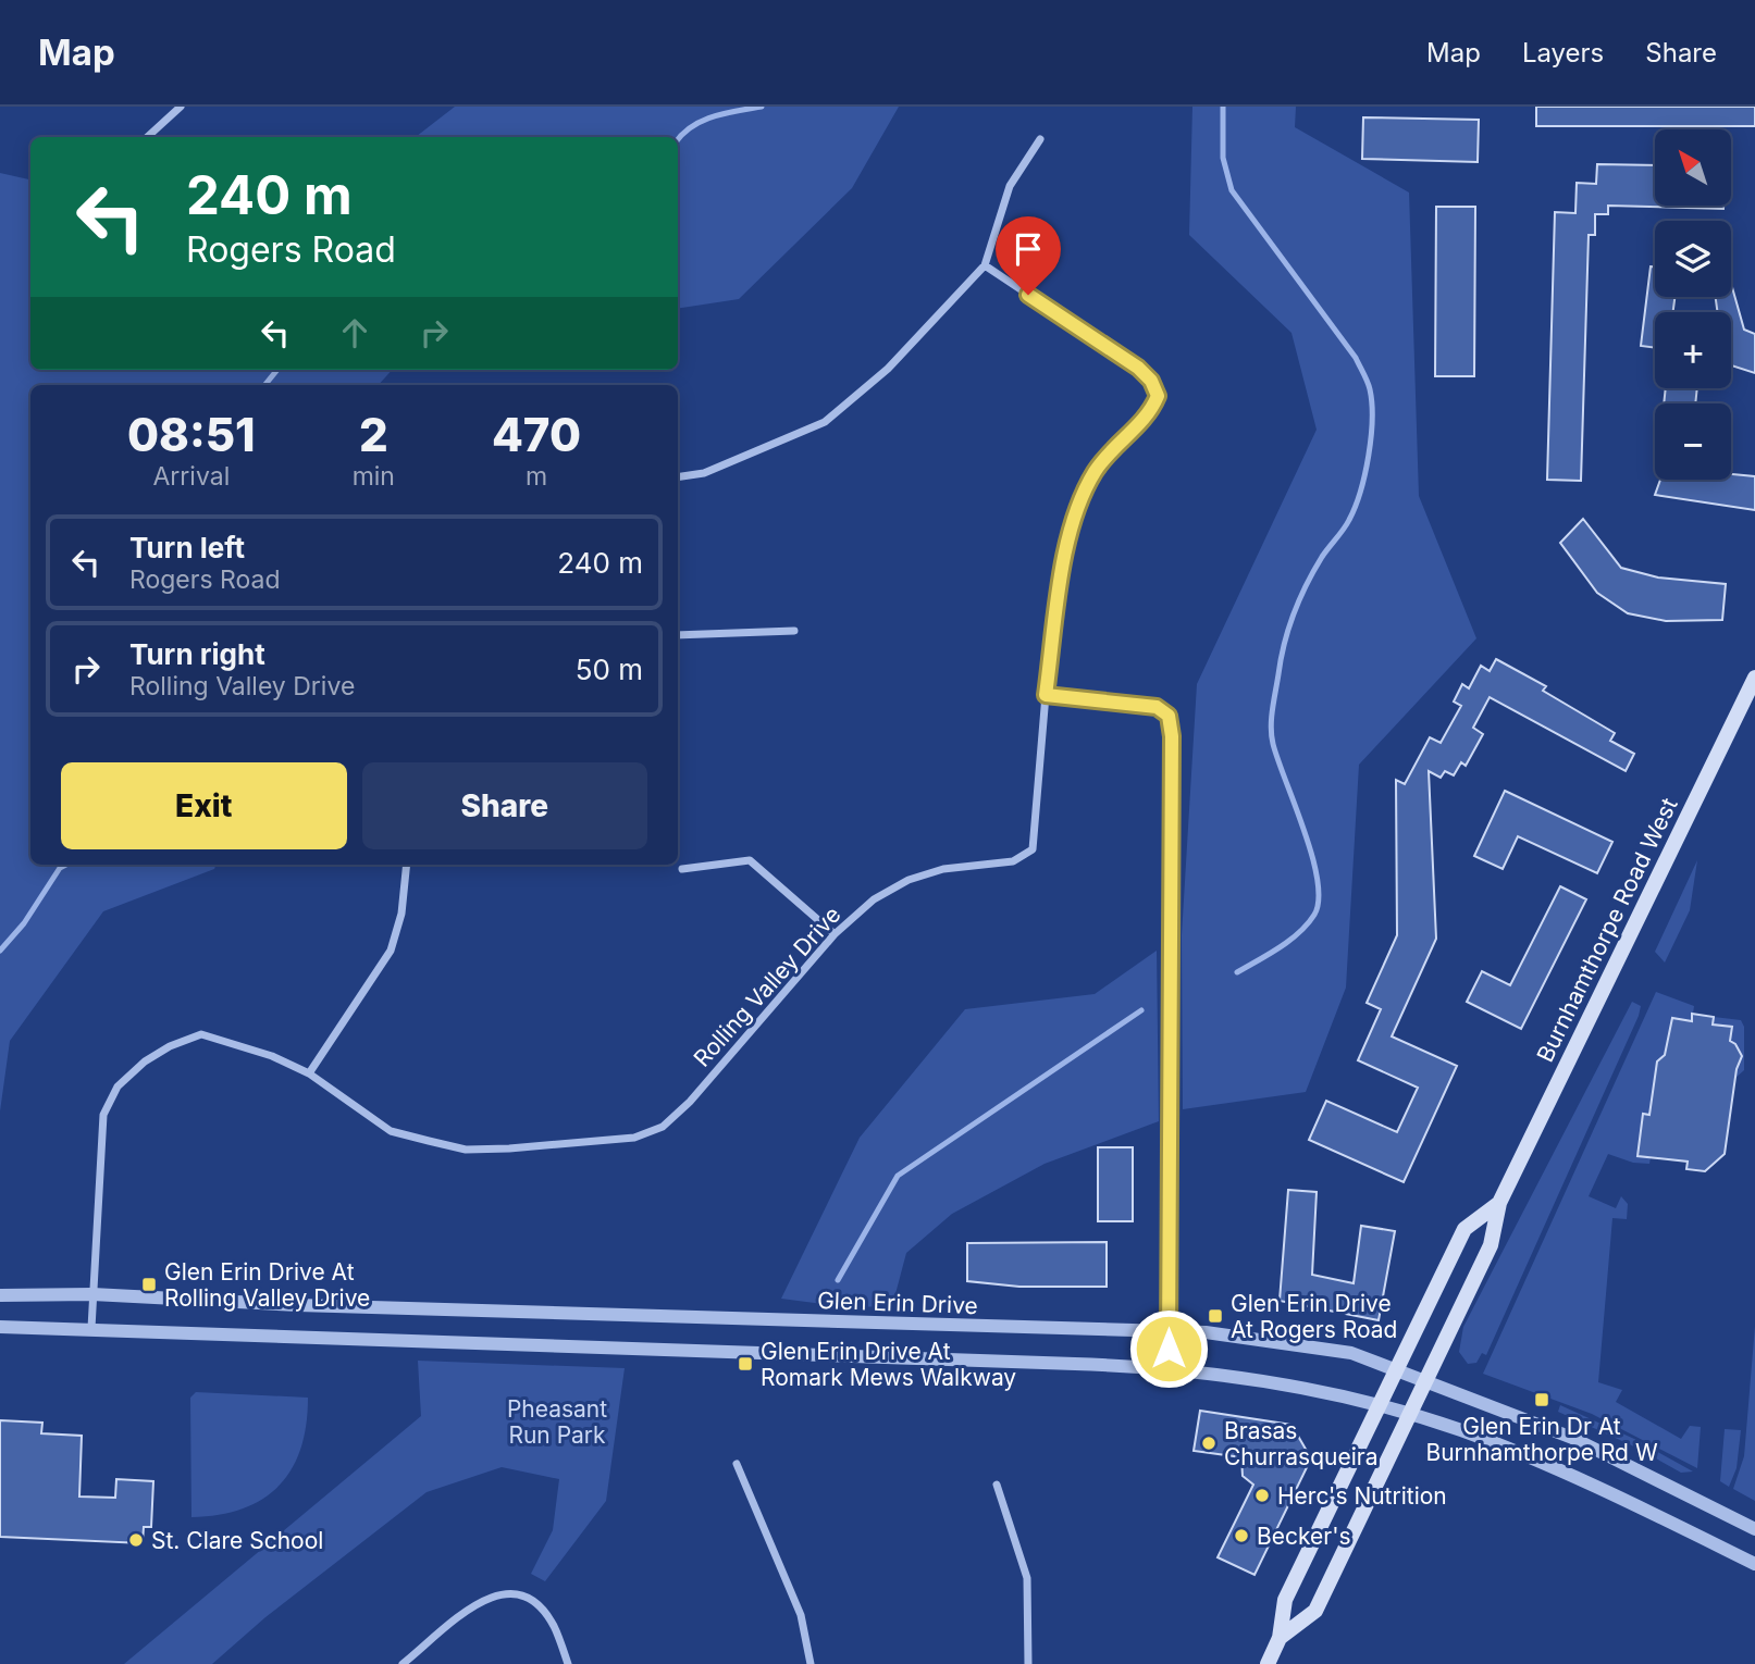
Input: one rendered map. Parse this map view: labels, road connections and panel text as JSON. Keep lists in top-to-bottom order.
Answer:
{
  "streets": {
    "main road": ["Burnhamthorpe Road West"],
    "street": ["Rolling Valley Drive", "Glen Erin Drive"]
  },
  "crossings": [
    ["Burnhamthorpe Road West", "Glen Erin Drive"],
    ["Rolling Valley Drive", "Glen Erin Drive"]
  ],
  "parks": ["Pheasant Run Park"],
  "places": {
    "transit": [
      "Glen Erin Drive At Rolling Valley Drive",
      "Glen Erin Drive At Rogers Road",
      "Glen Erin Drive At Romark Mews Walkway",
      "Glen Erin Dr At Burnhamthorpe Rd W"
    ],
    "other": [
      "Brasas Churrasqueira",
      "Herc's Nutrition",
      "Becker's",
      "St. Clare School"
    ]
  },
  "north": "top left",
  "page": {
    "header": "Map",
    "nav": ["Map", "Layers", "Share"],
    "map_buttons": ["+", "−"],
    "turn": ["240 m", "Rogers Road"],
    "eta": [
      "08:51",
      "Arrival",
      "2",
      "min",
      "470",
      "m"
    ],
    "list": [
      {
        "name": "Turn left",
        "note": "Rogers Road",
        "value": "240 m"
      },
      {
        "name": "Turn right",
        "note": "Rolling Valley Drive",
        "value": "50 m"
      }
    ],
    "buttons": ["Exit", "Share"]
  }
}
